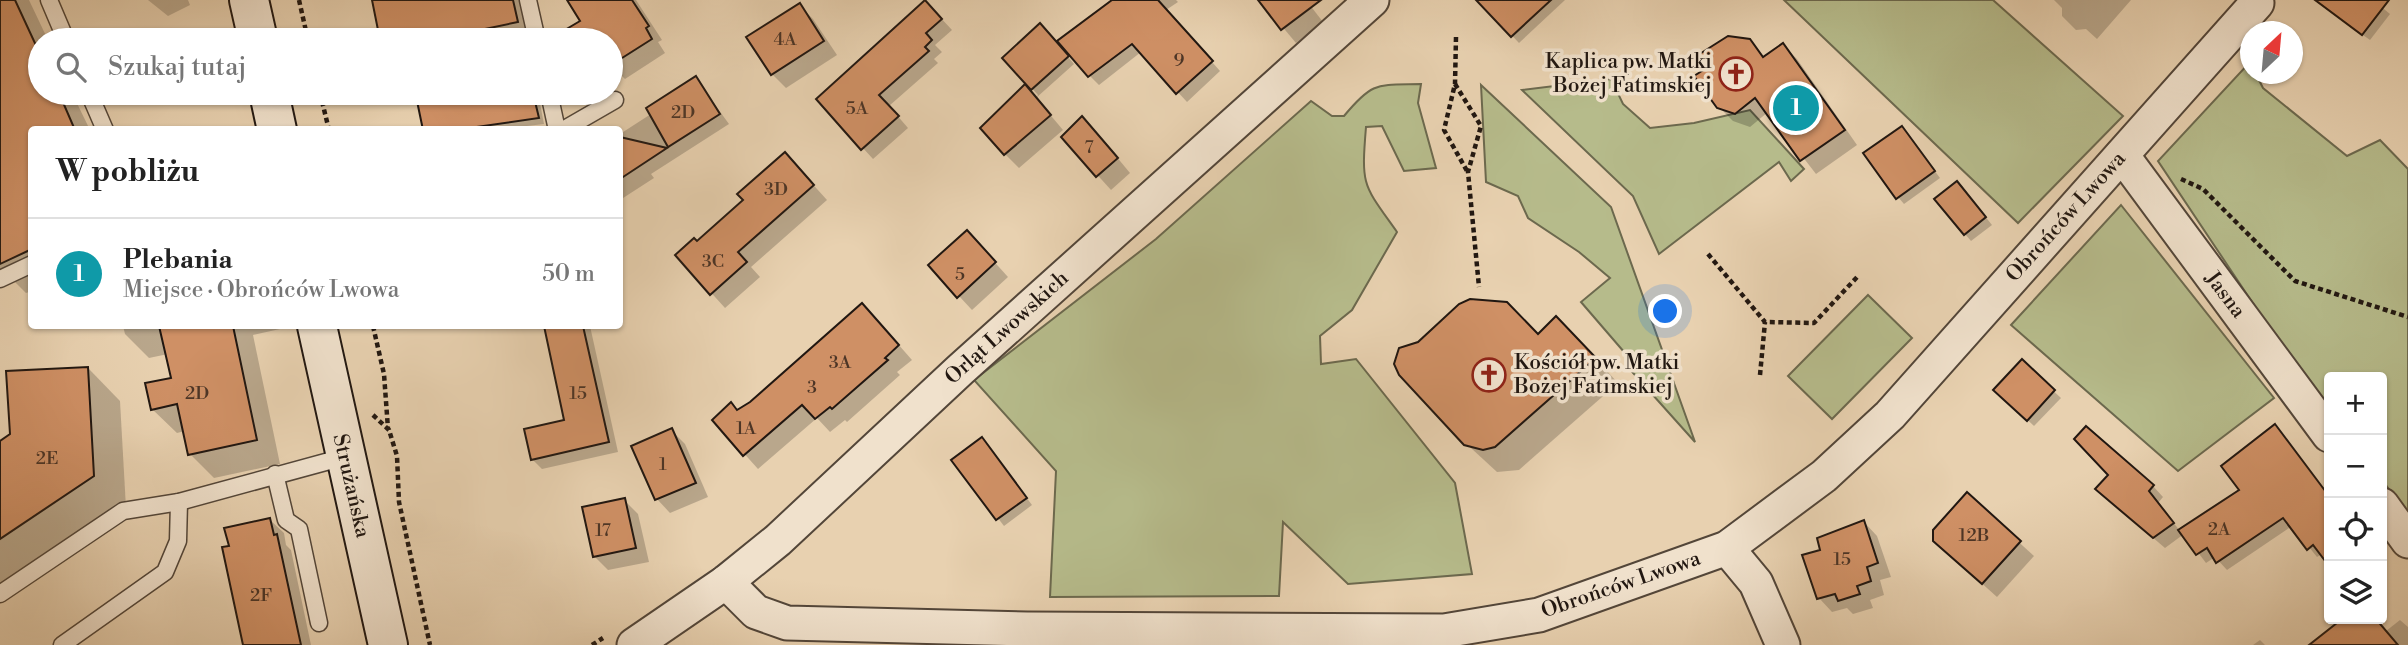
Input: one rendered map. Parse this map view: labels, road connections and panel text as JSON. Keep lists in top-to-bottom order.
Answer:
{
  "streets": {
    "main road": ["Strużańska"],
    "street": ["Obrońców Lwowa", "Jasna", "Orląt Lwowskich"]
  },
  "crossings": [
    ["Obrońców Lwowa", "Jasna"],
    ["Obrońców Lwowa", "Orląt Lwowskich"]
  ],
  "places": {
    "church": ["Kaplica pw. Matki Bożej Fatimskiej", "Kościół pw. Matki Bożej Fatimskiej"]
  },
  "house_numbers": [
    "4A",
    "9",
    "5A",
    "2D",
    "7",
    "3D",
    "3C",
    "5",
    "3A",
    "3",
    "2D",
    "15",
    "1A",
    "2E",
    "1",
    "2A",
    "17",
    "12B",
    "15",
    "2F"
  ],
  "north": "top right",
  "page": {
    "search": "Szukaj tutaj",
    "pins": "1",
    "heading": "W pobliżu",
    "list": [
      {
        "mark": "1",
        "name": "Plebania",
        "note": "Miejsce · Obrońców Lwowa",
        "value": "50 m"
      }
    ],
    "map_buttons": ["+", "−"]
  }
}
